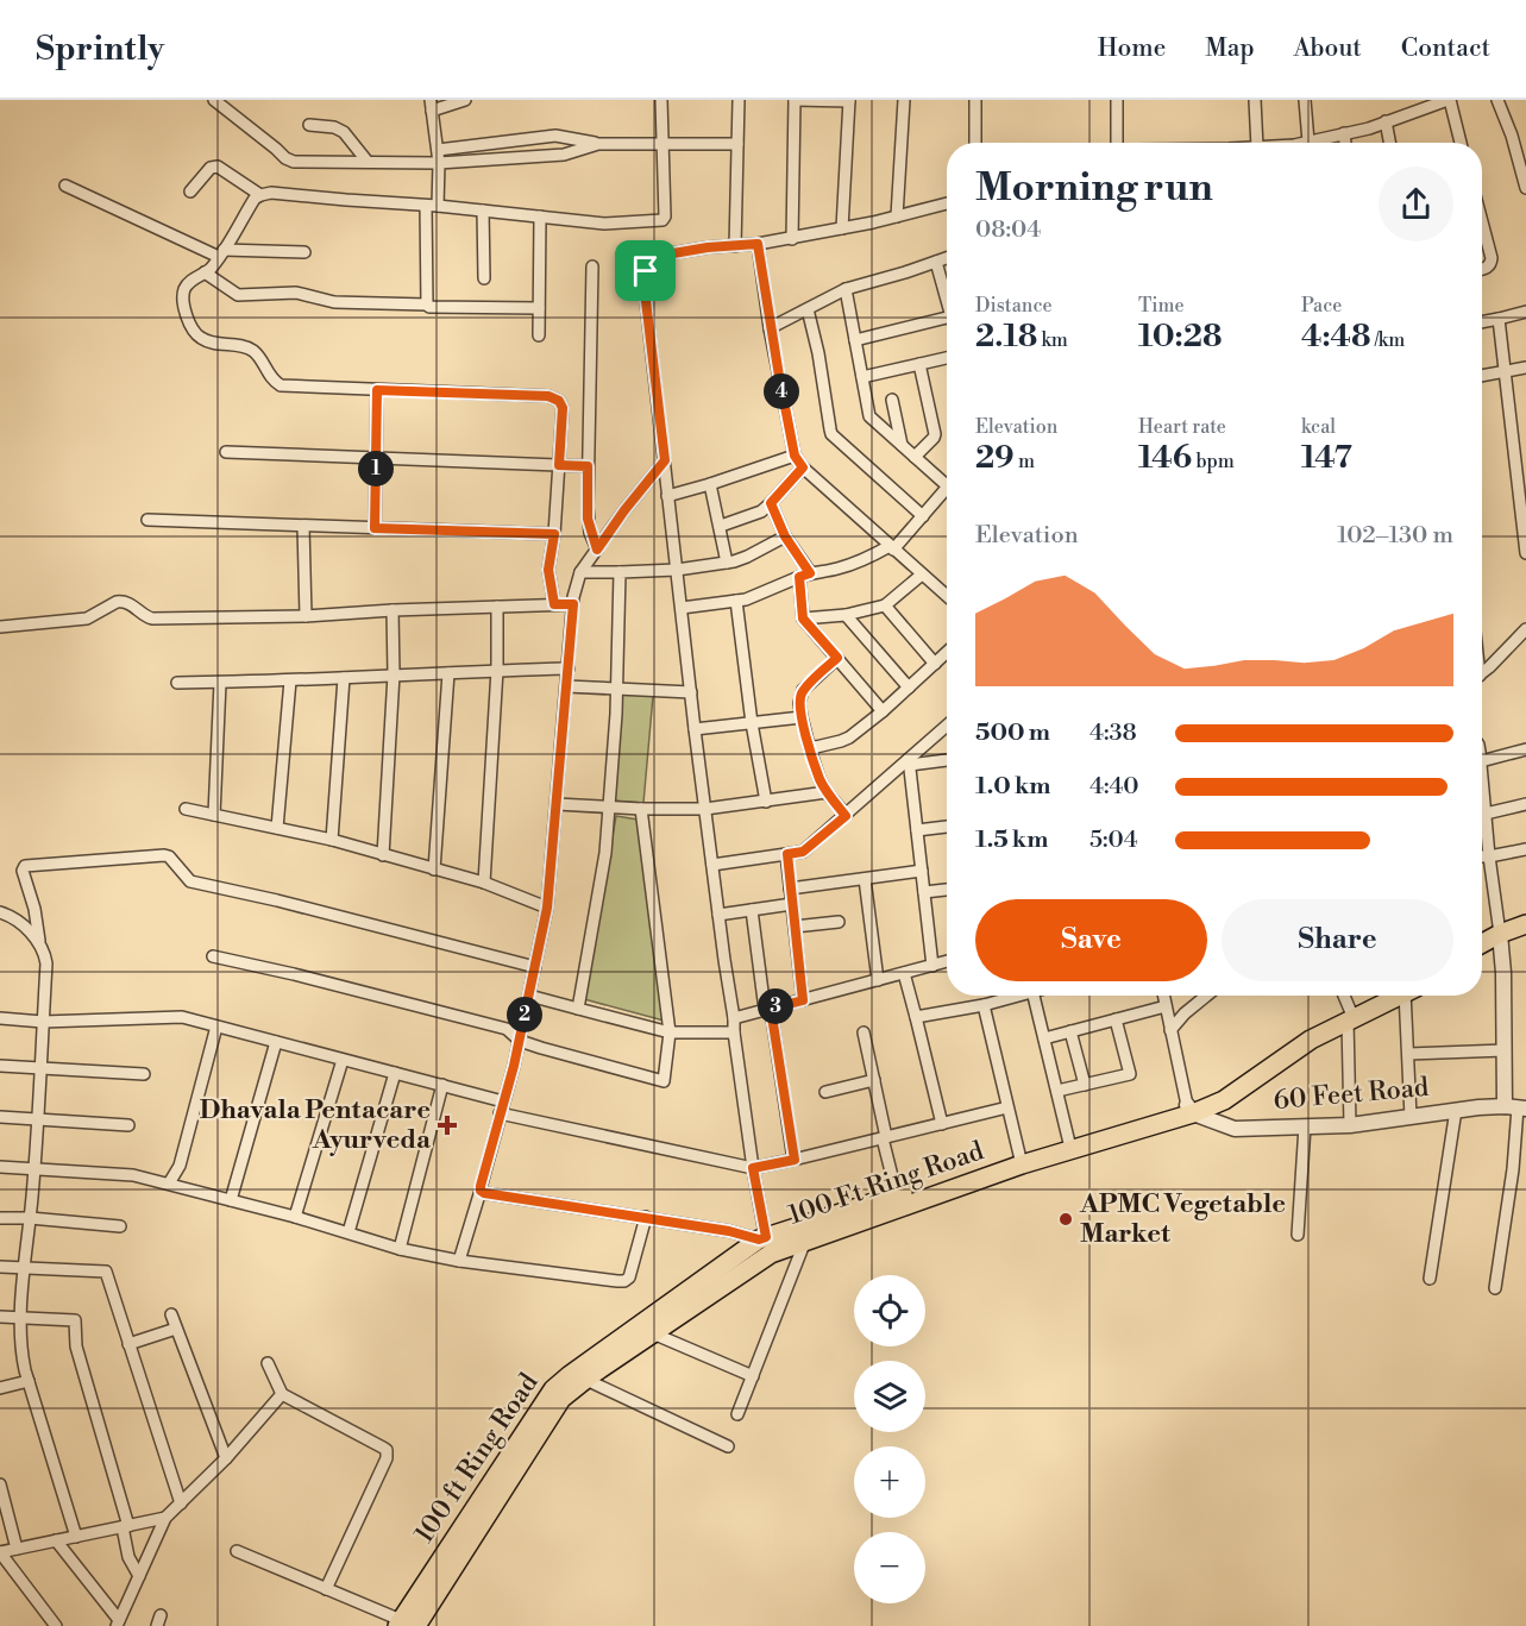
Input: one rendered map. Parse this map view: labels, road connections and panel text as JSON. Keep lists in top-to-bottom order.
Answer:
{
  "streets": {
    "main road": ["100 Ft Ring Road", "100 ft Ring Road"],
    "street": ["60 Feet Road"]
  },
  "crossings": [
    ["60 Feet Road", "100 Ft Ring Road"],
    ["60 Feet Road", "100 ft Ring Road"],
    ["100 Ft Ring Road", "100 ft Ring Road"]
  ],
  "places": {
    "health": ["Dhavala Pentacare Ayurveda"],
    "other": ["APMC Vegetable Market"]
  },
  "page": {
    "header": "Sprintly",
    "nav": [
      "Home",
      "Map",
      "About",
      "Contact"
    ],
    "heading": ["Morning run", "08:04"],
    "stats": [
      ["Distance", "2.18 km"],
      ["Time", "10:28"],
      ["Pace", "4:48 /km"],
      ["Elevation", "29 m"],
      ["Heart rate", "146 bpm"],
      ["kcal", "147"]
    ],
    "pins": [
      "4",
      "1",
      "3",
      "2"
    ],
    "chart": ["Elevation", "102–130 m"],
    "list": [
      {
        "name": "500 m",
        "note": "4:38"
      },
      {
        "name": "1.0 km",
        "note": "4:40"
      },
      {
        "name": "1.5 km",
        "note": "5:04"
      }
    ],
    "buttons": ["Save", "Share"],
    "map_buttons": ["+", "−"]
  }
}
